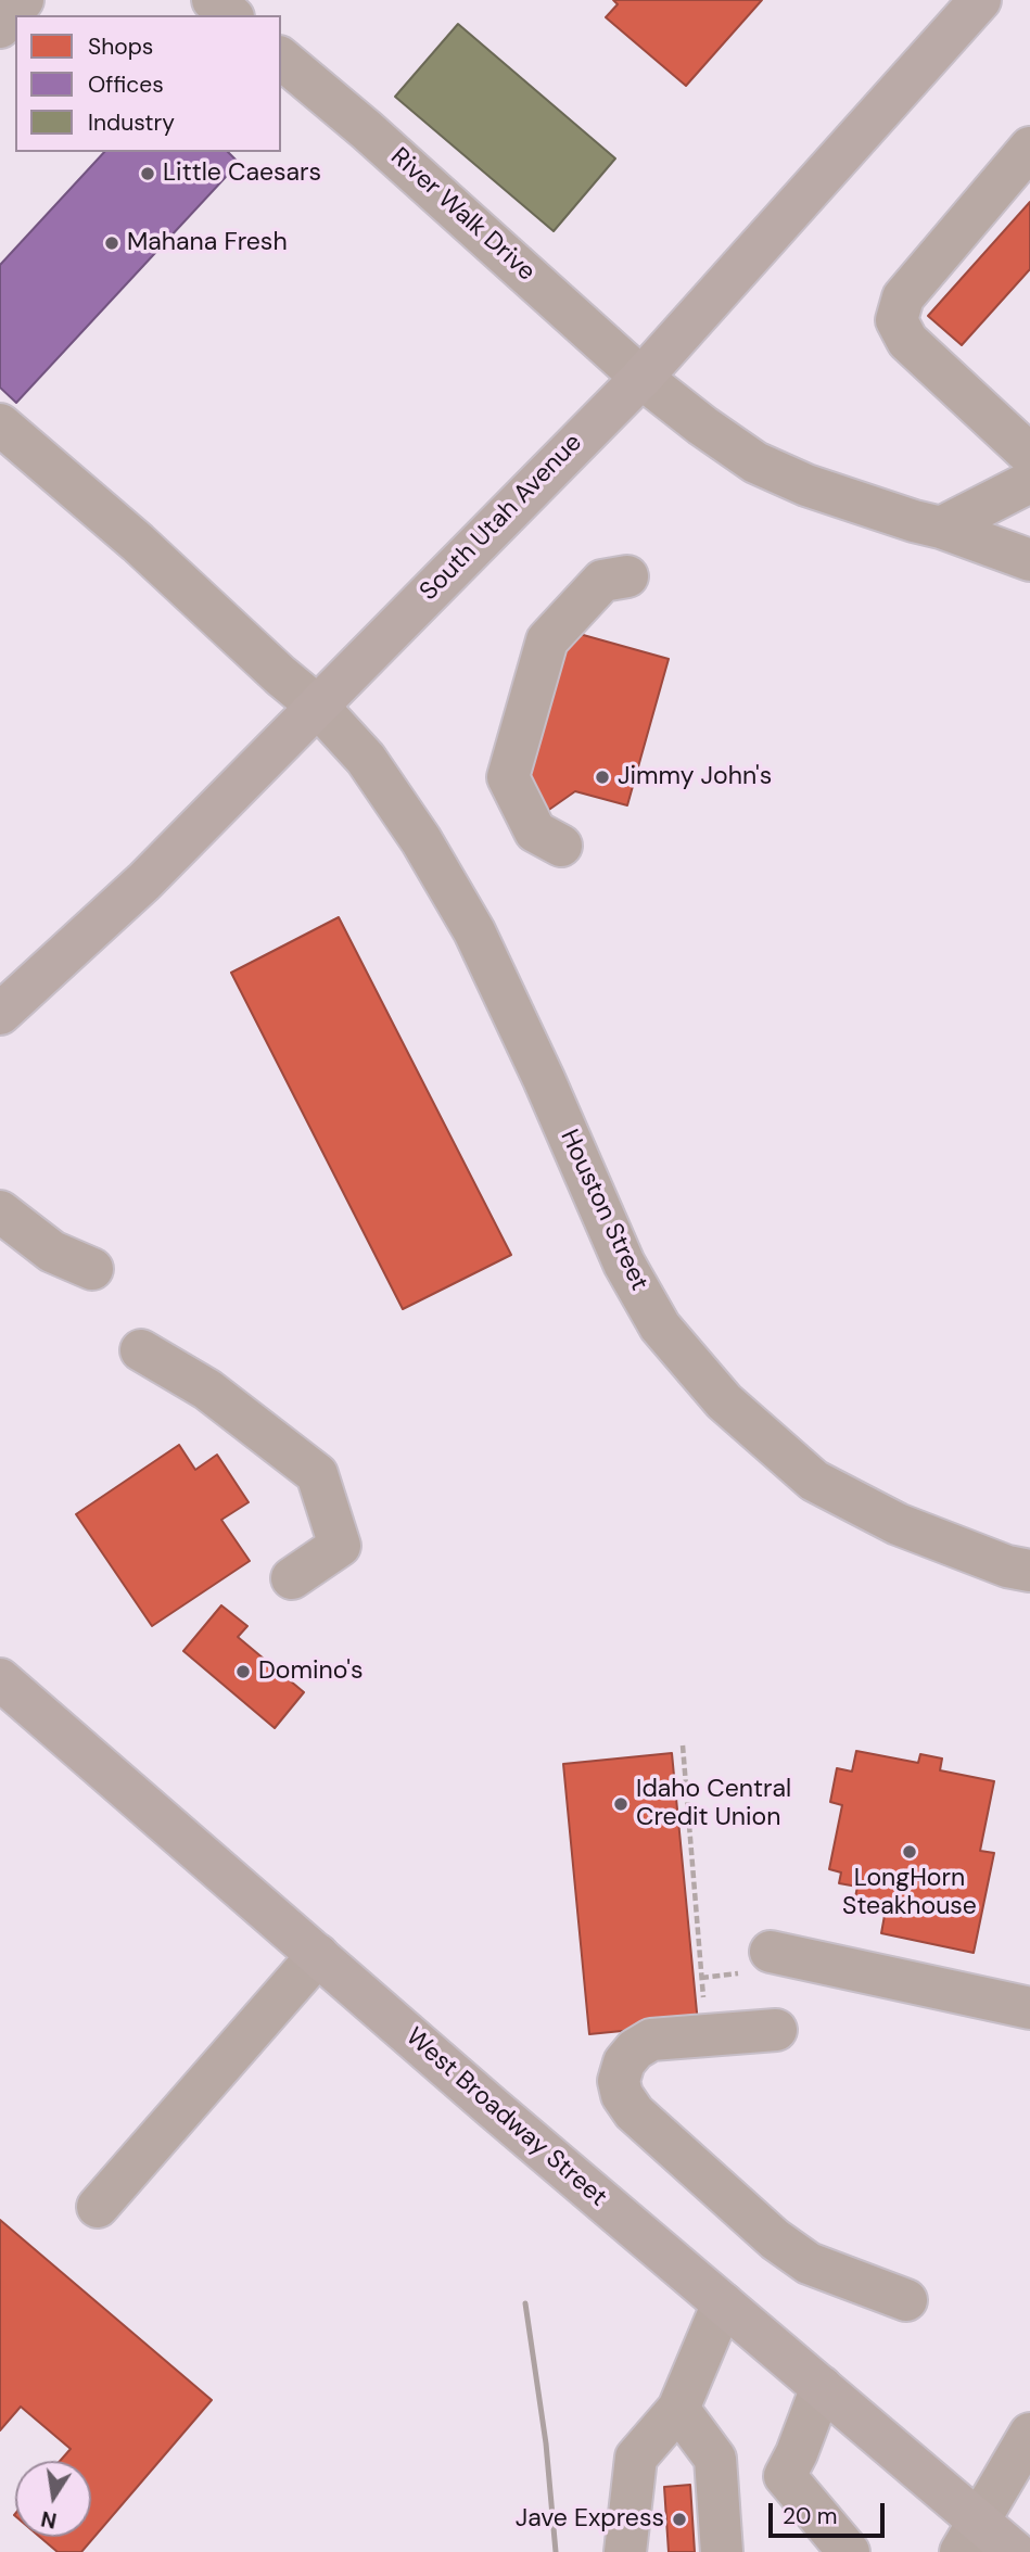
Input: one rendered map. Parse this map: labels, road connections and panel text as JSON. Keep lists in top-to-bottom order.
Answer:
{
  "streets": {
    "main road": ["South Utah Avenue", "West Broadway Street"],
    "street": ["River Walk Drive", "Houston Street"]
  },
  "crossings": [
    ["River Walk Drive", "South Utah Avenue"],
    ["South Utah Avenue", "Houston Street"]
  ],
  "places": [
    "Little Caesars",
    "Mahana Fresh",
    "Jimmy John's",
    "Domino's",
    "Idaho Central Credit Union",
    "LongHorn Steakhouse",
    "Jave Express"
  ],
  "legend": ["Shops", "Offices", "Industry"],
  "scale_bar": "20 m",
  "north": "bottom"
}
